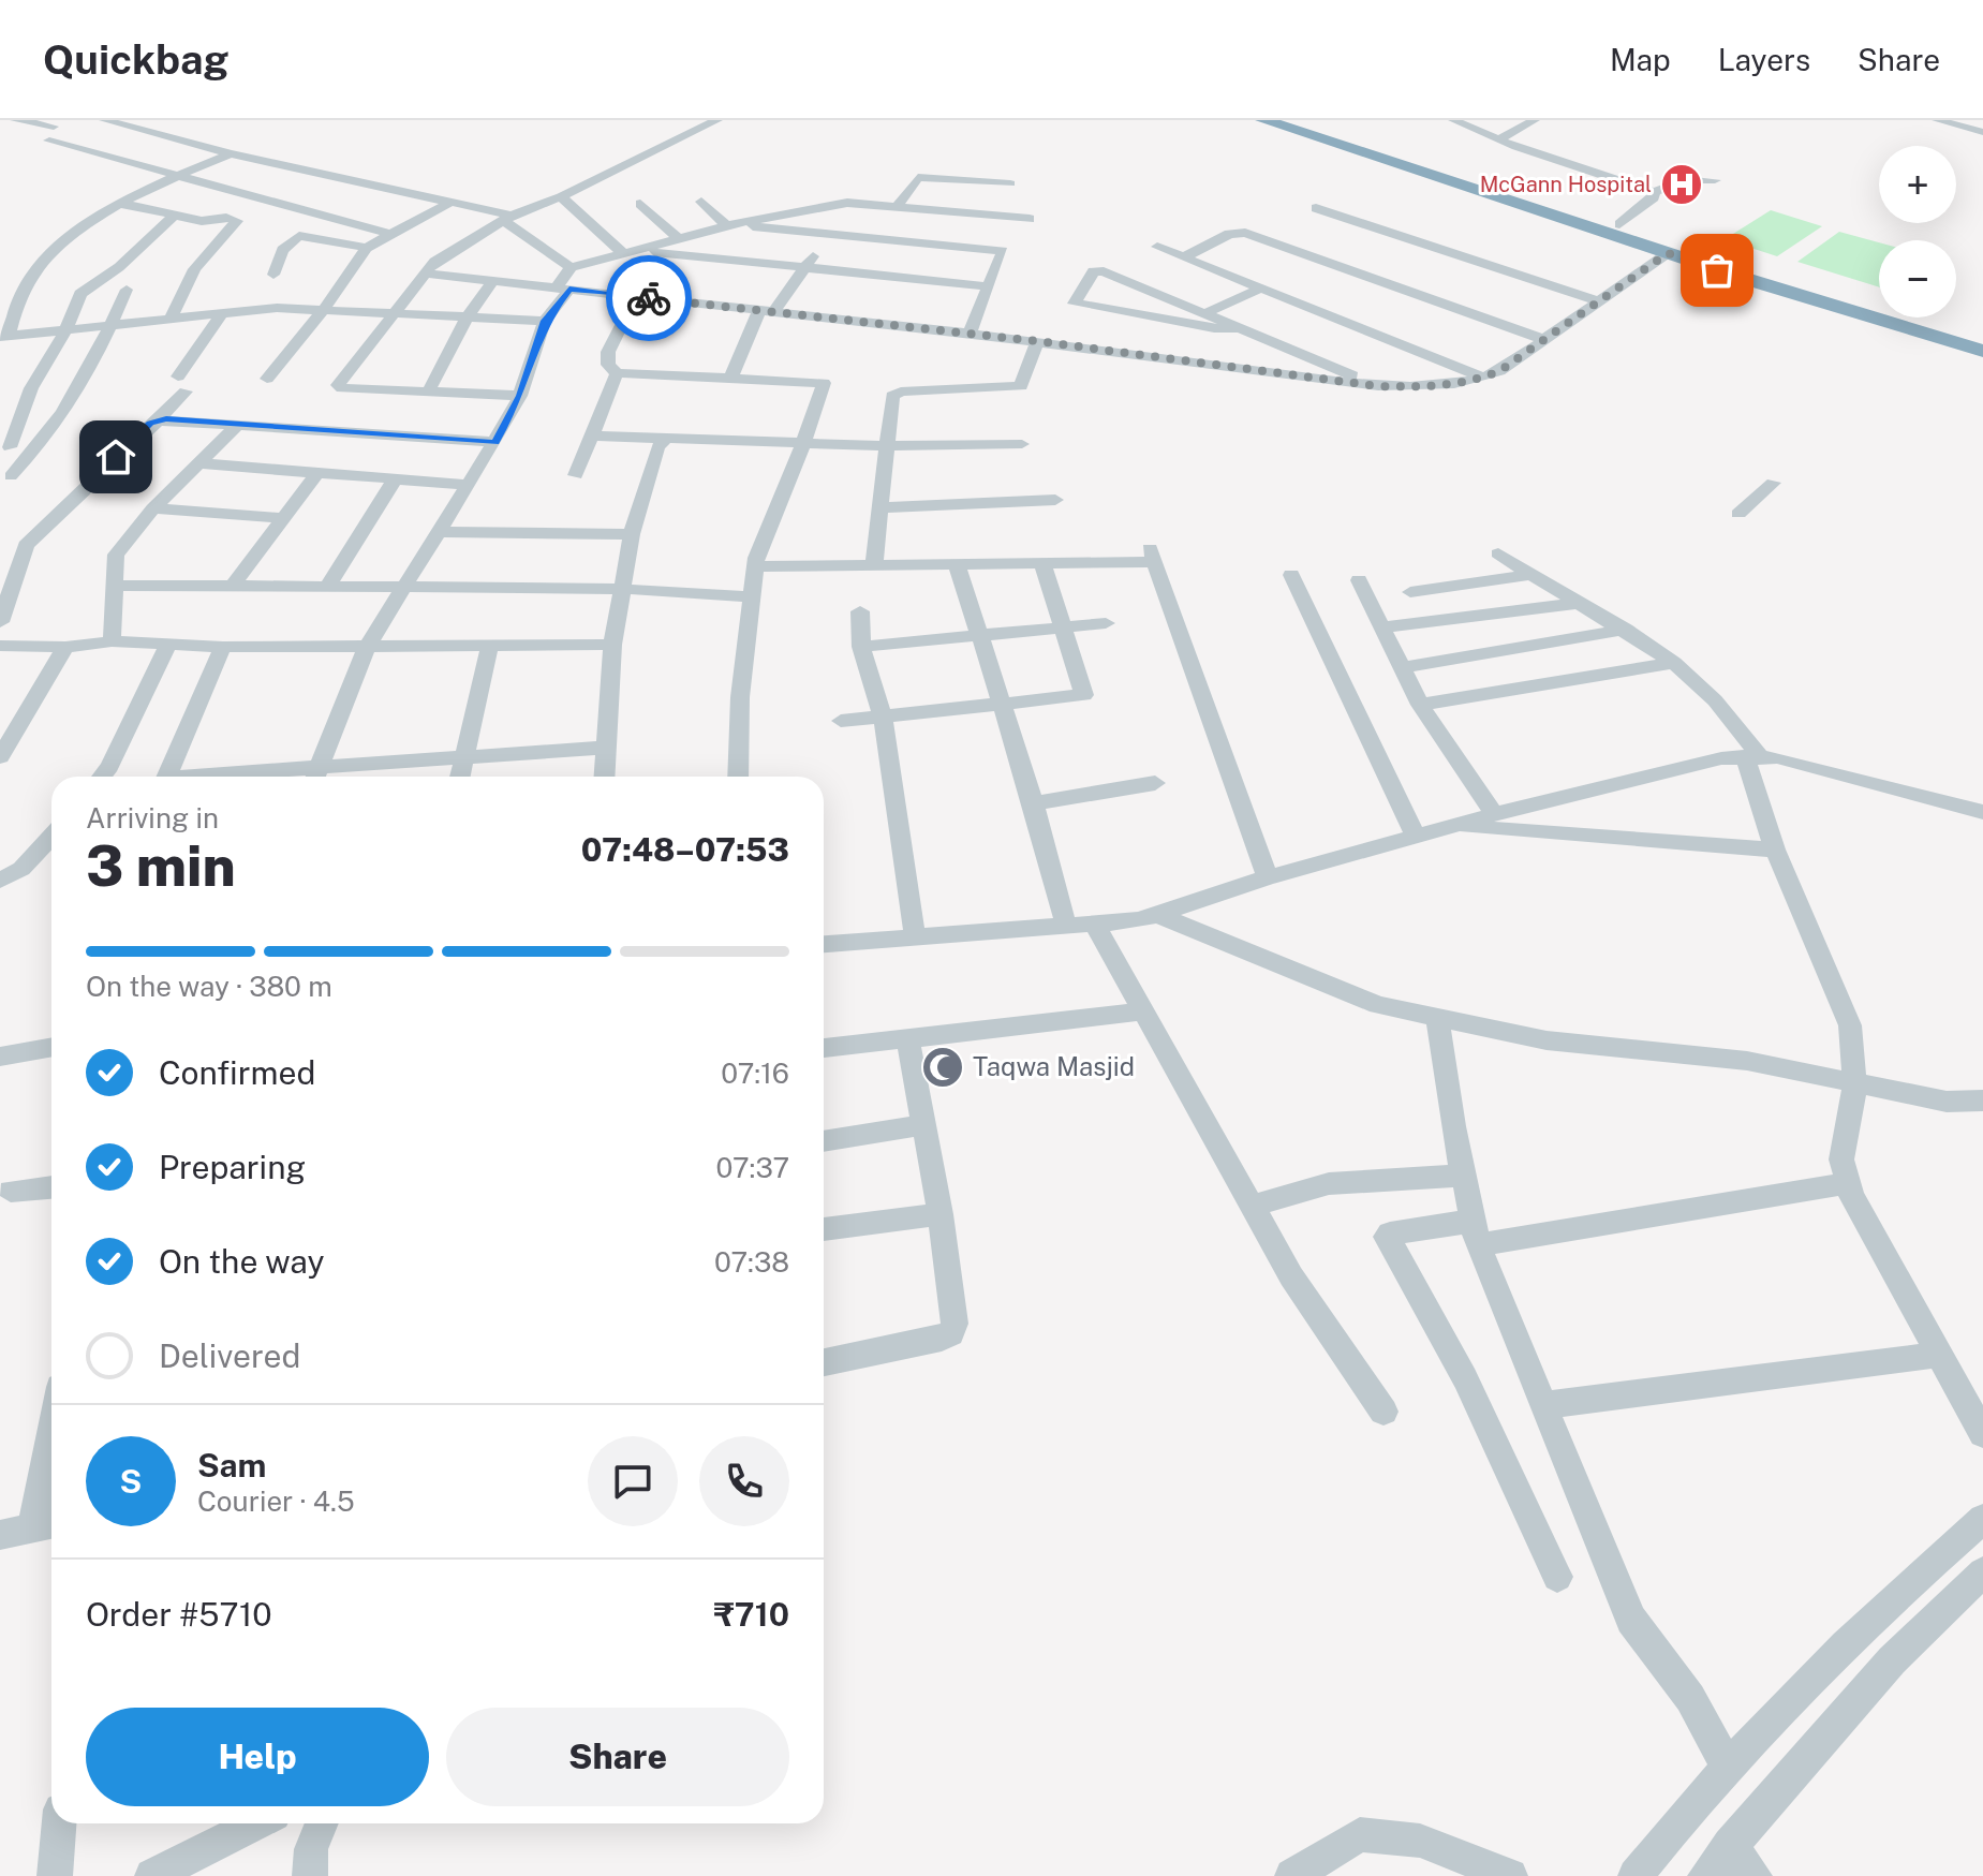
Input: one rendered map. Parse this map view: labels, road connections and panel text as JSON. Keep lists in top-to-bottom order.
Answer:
{
  "places": {
    "hospital": ["McGann Hospital"],
    "mosque": ["Taqwa Masjid"]
  },
  "page": {
    "header": "Quickbag",
    "nav": ["Map", "Layers", "Share"],
    "map_buttons": ["+", "−"],
    "heading": ["3 min", "Arriving in", "07:48–07:53"],
    "panel": [
      "Sam",
      "Courier · 4.5",
      "Order #5710",
      "₹710"
    ],
    "bar": "On the way · 380 m",
    "list": [
      ["Confirmed", "07:16"],
      ["Preparing", "07:37"],
      ["On the way", "07:38"],
      "Delivered"
    ],
    "round": "S",
    "buttons": ["Help", "Share"]
  }
}
